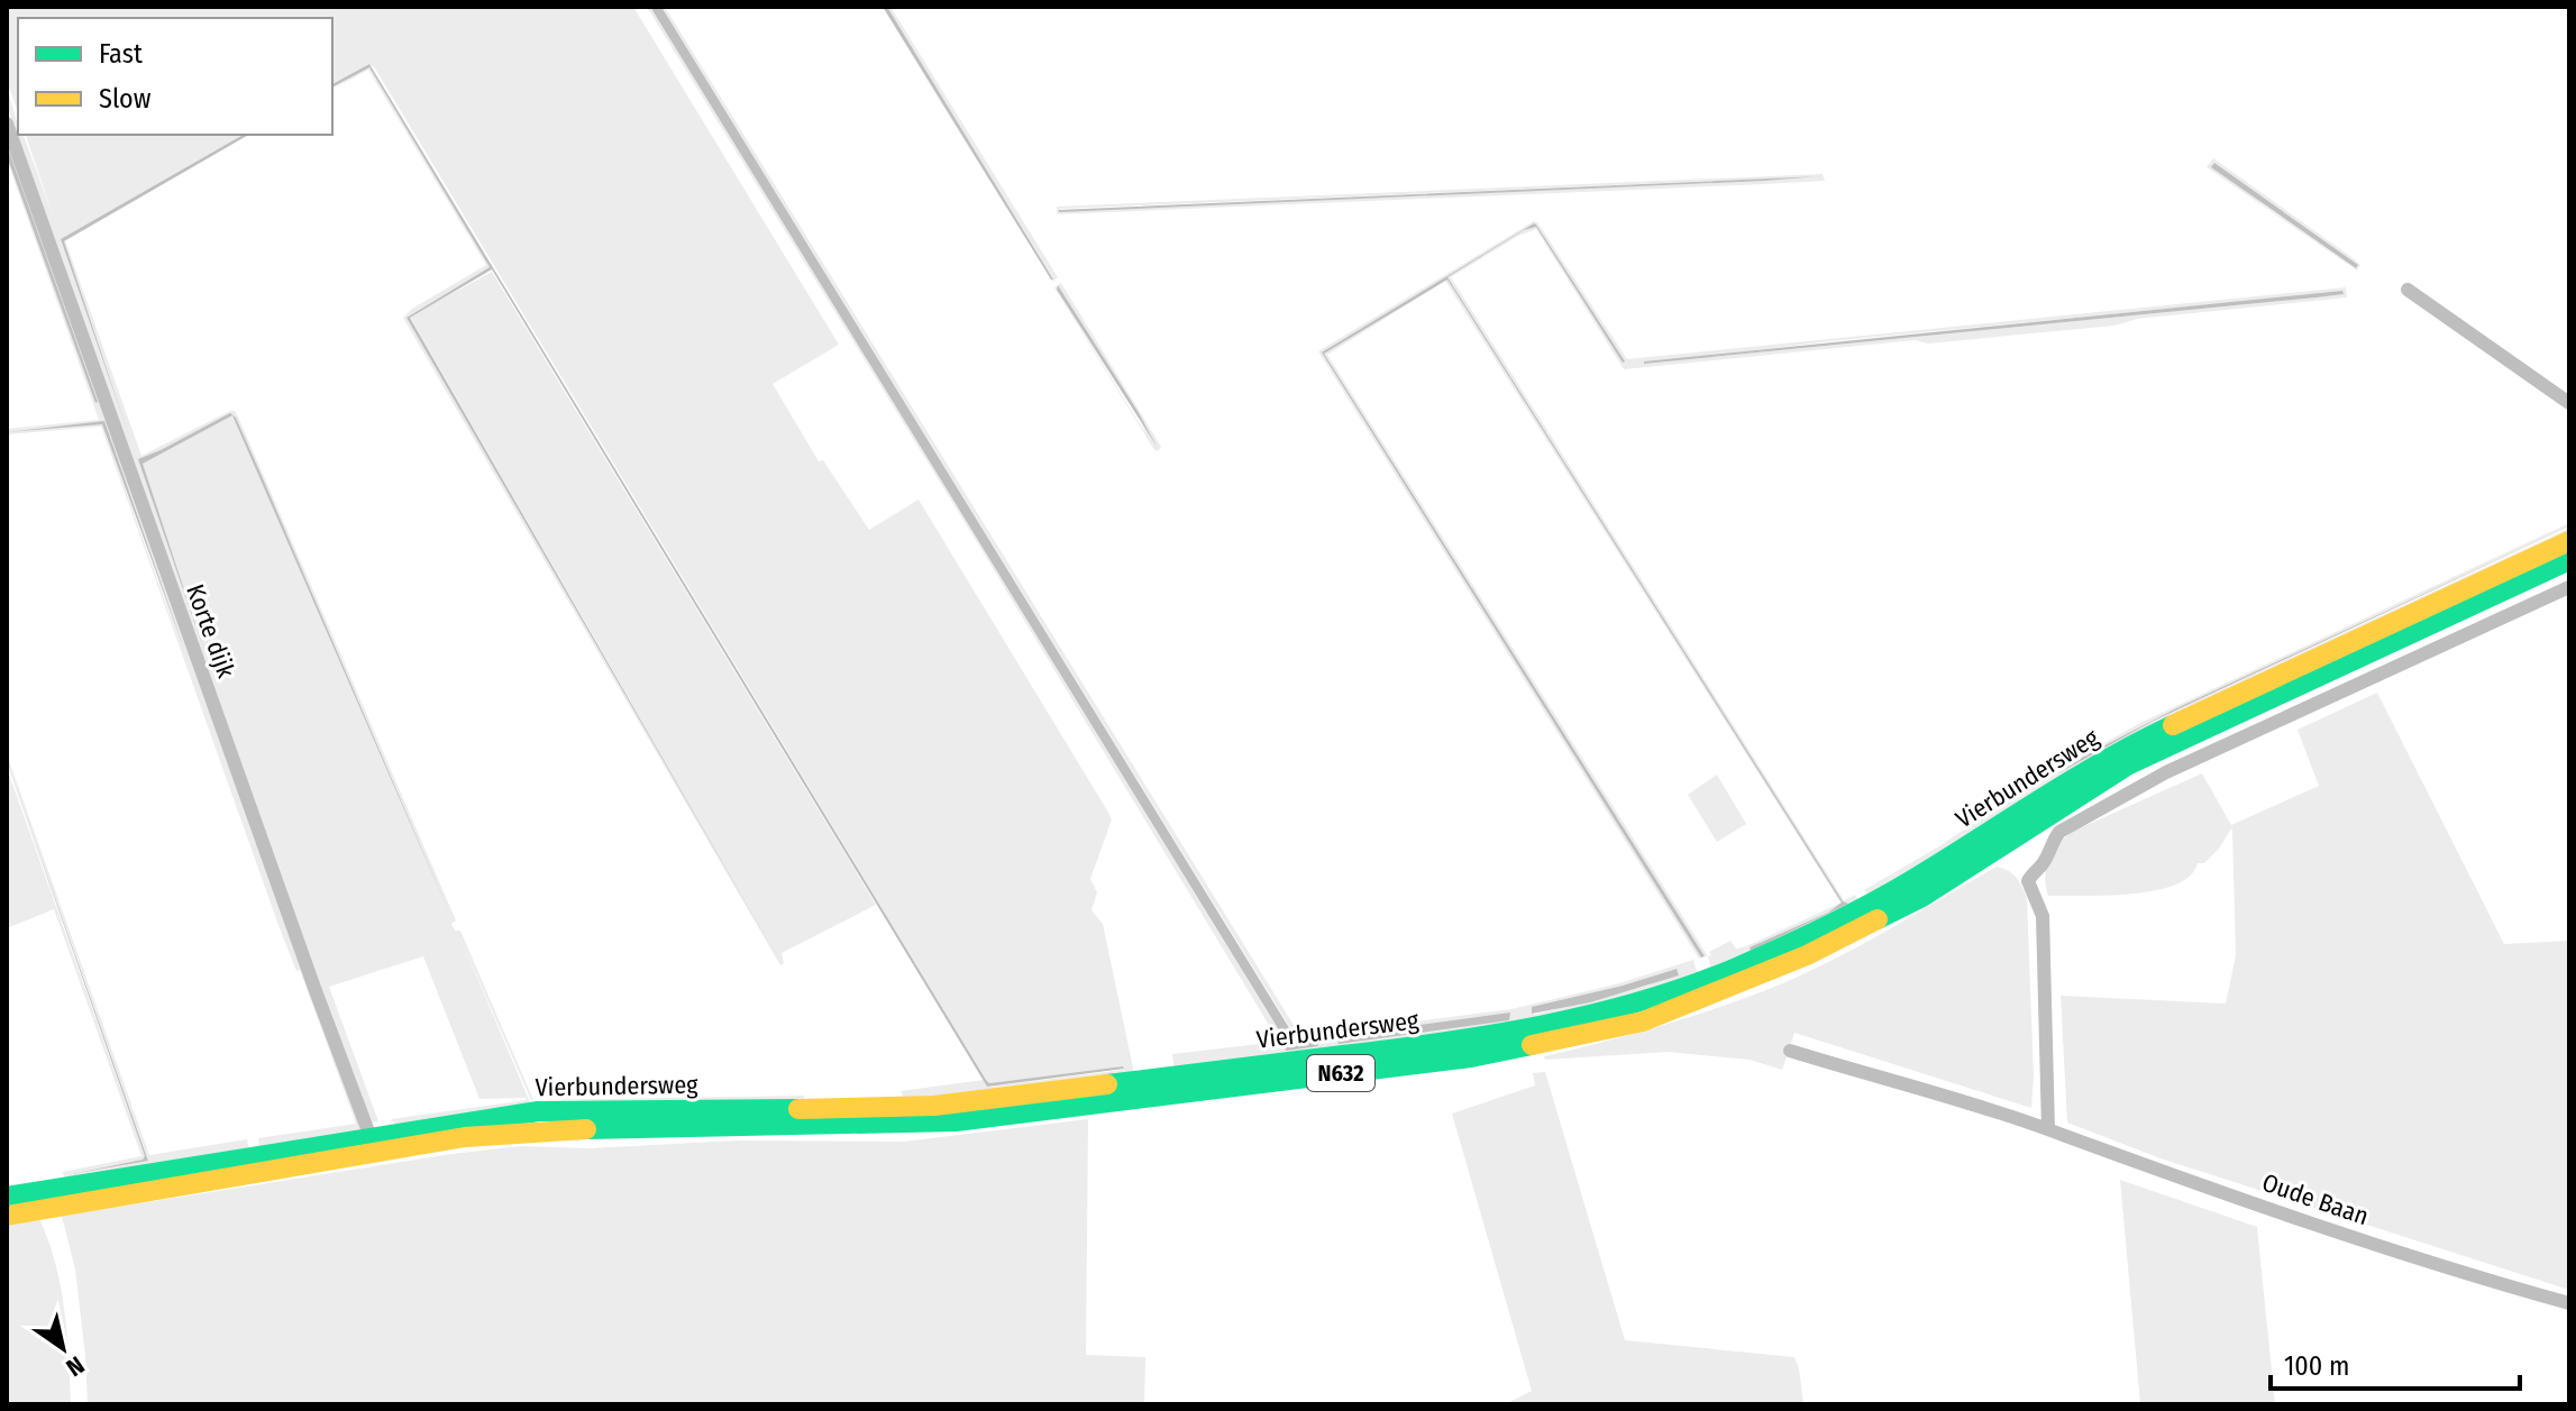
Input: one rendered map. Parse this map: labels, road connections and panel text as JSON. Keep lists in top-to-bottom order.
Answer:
{
  "streets": {
    "street": [
      "Korte dijk",
      "Vierbundersweg",
      "N632",
      "Oude Baan"
    ]
  },
  "crossings": [
    ["Korte dijk", "Vierbundersweg"]
  ],
  "legend": ["Fast", "Slow"],
  "scale_bar": "100 m",
  "north": "bottom right"
}
